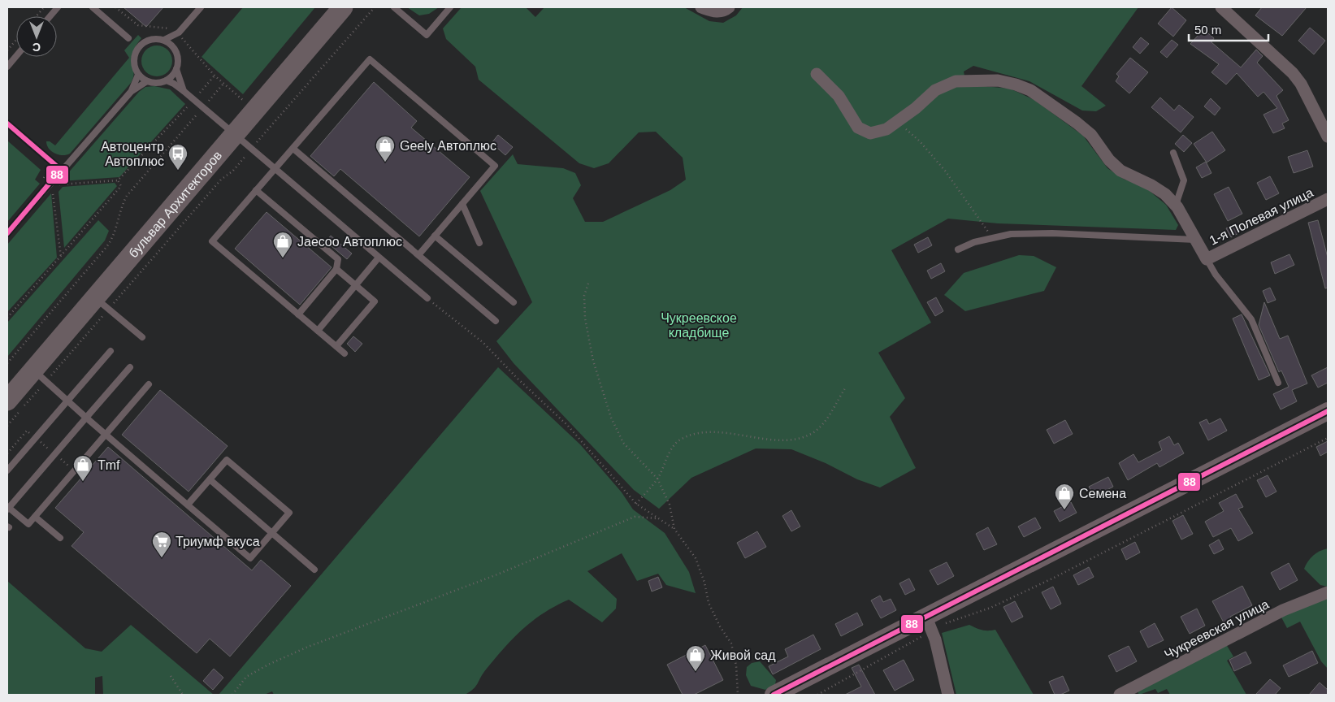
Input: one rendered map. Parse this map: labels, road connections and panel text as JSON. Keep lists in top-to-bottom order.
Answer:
{
  "streets": {
    "main road": ["бульвар Архитекторов"],
    "street": ["1-я Полевая улица", "Чукреевская улица"]
  },
  "parks": ["Чукреевское кладбище"],
  "places": {
    "shop": [
      "Geely Автоплюс",
      "Jaecoo Автоплюс",
      "Tmf",
      "Семена",
      "Живой сад"
    ],
    "bus stop": ["Автоцентр Автоплюс"],
    "supermarket": ["Триумф вкуса"]
  },
  "lines": ["transit line 88"],
  "scale_bar": "50 m",
  "north": "bottom"
}
